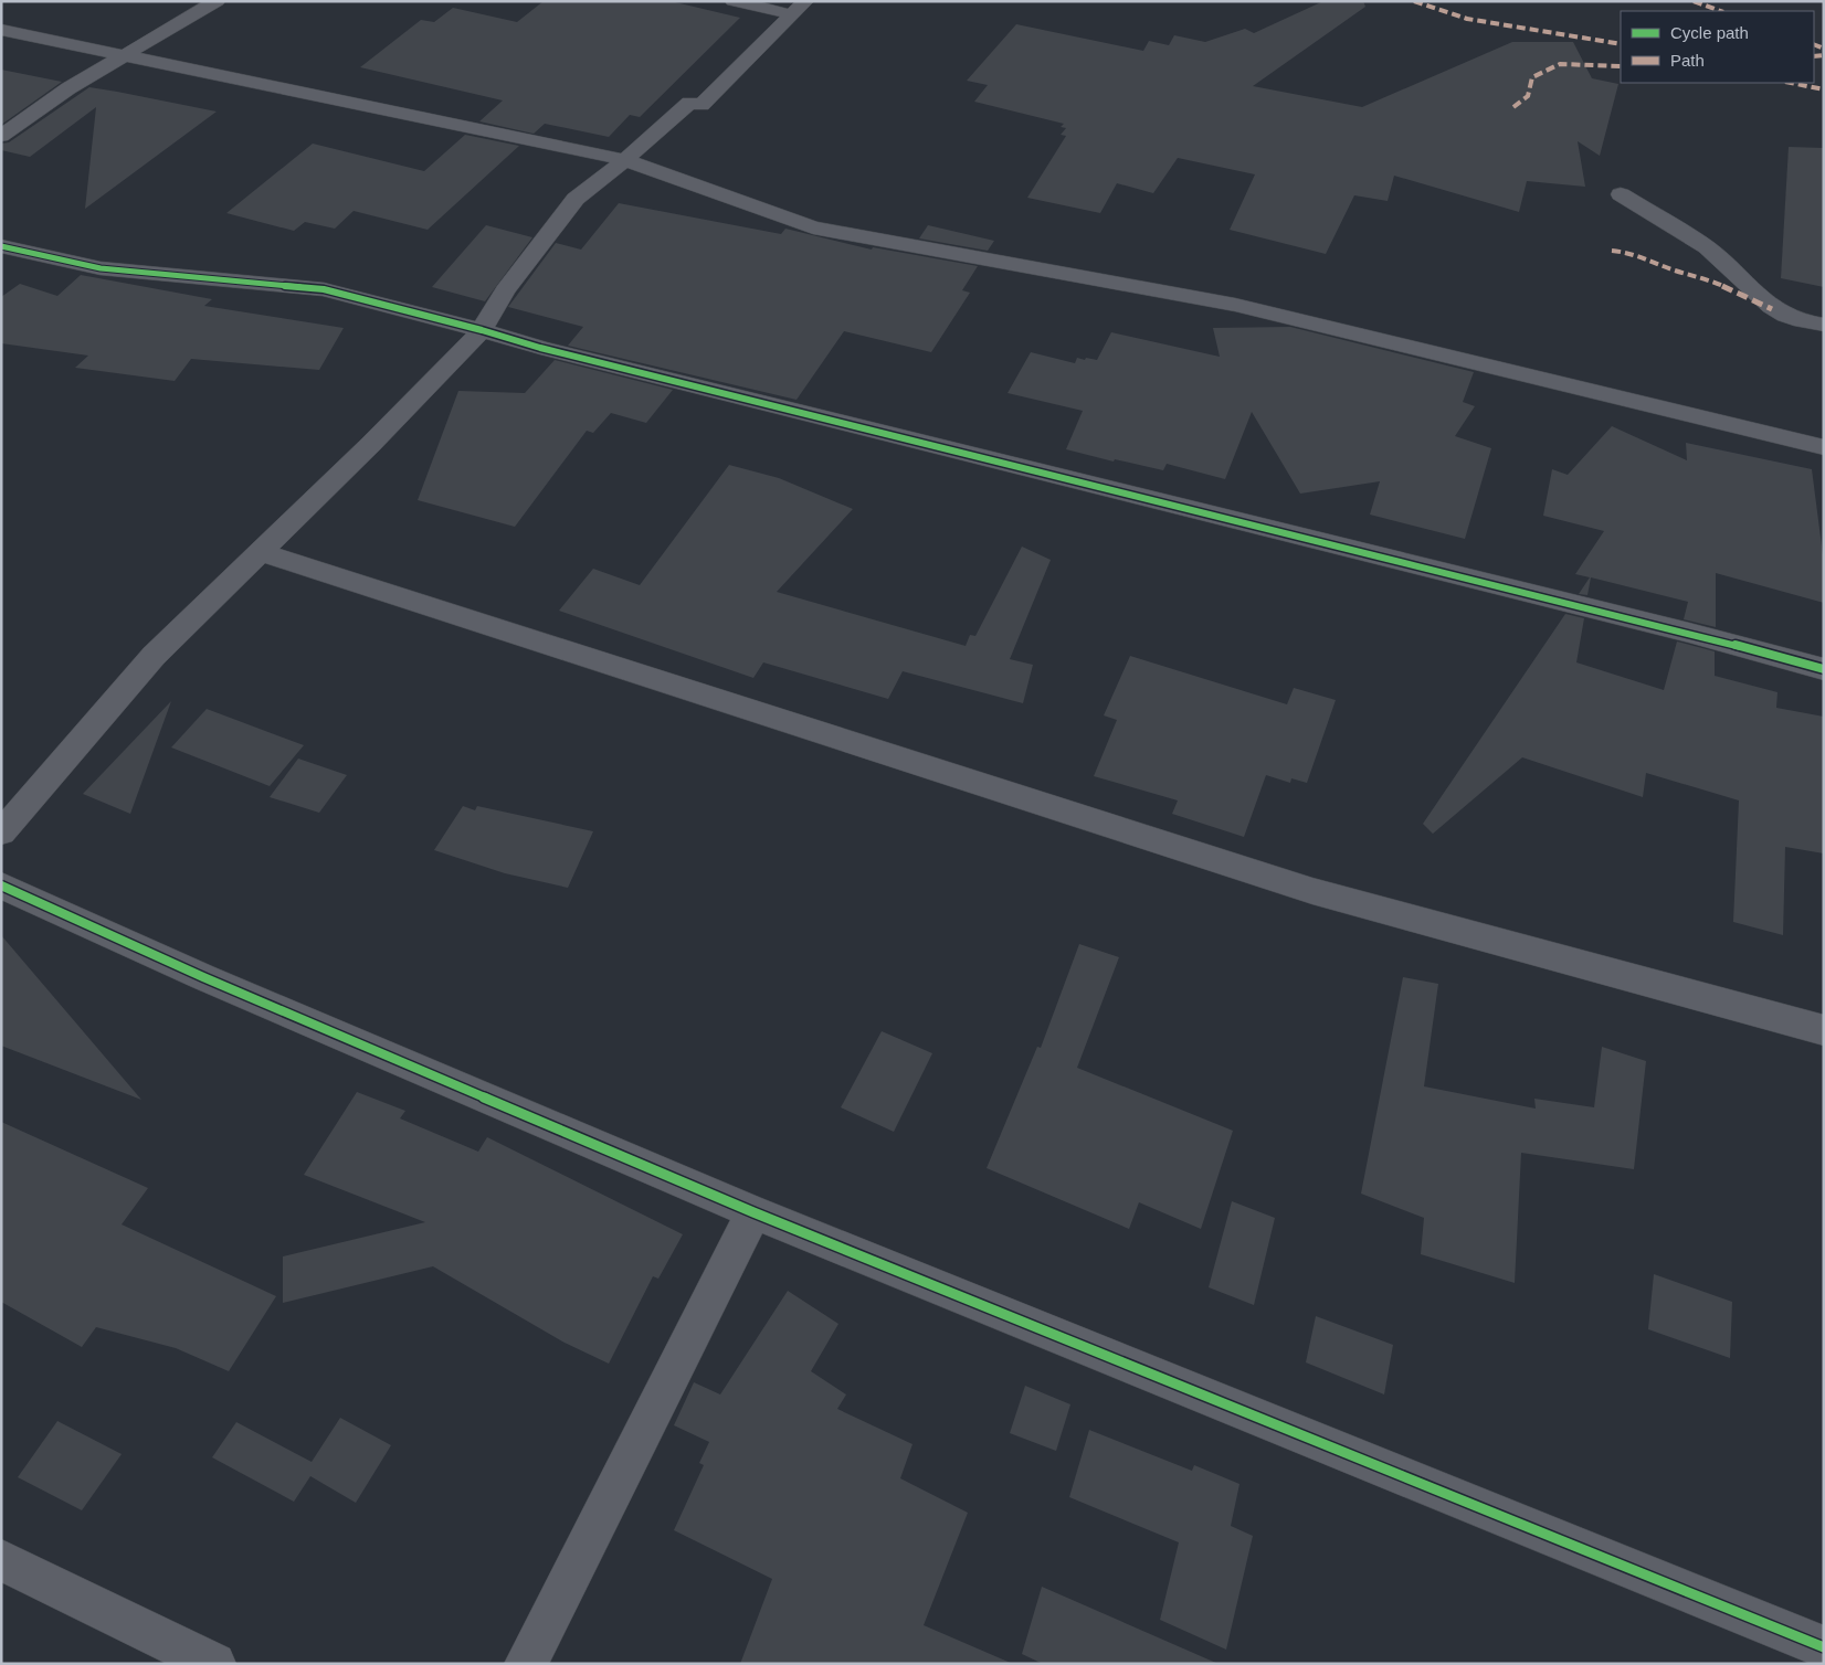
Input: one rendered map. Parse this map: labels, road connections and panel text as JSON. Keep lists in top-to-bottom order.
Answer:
{
  "legend": ["Cycle path", "Path"]
}
